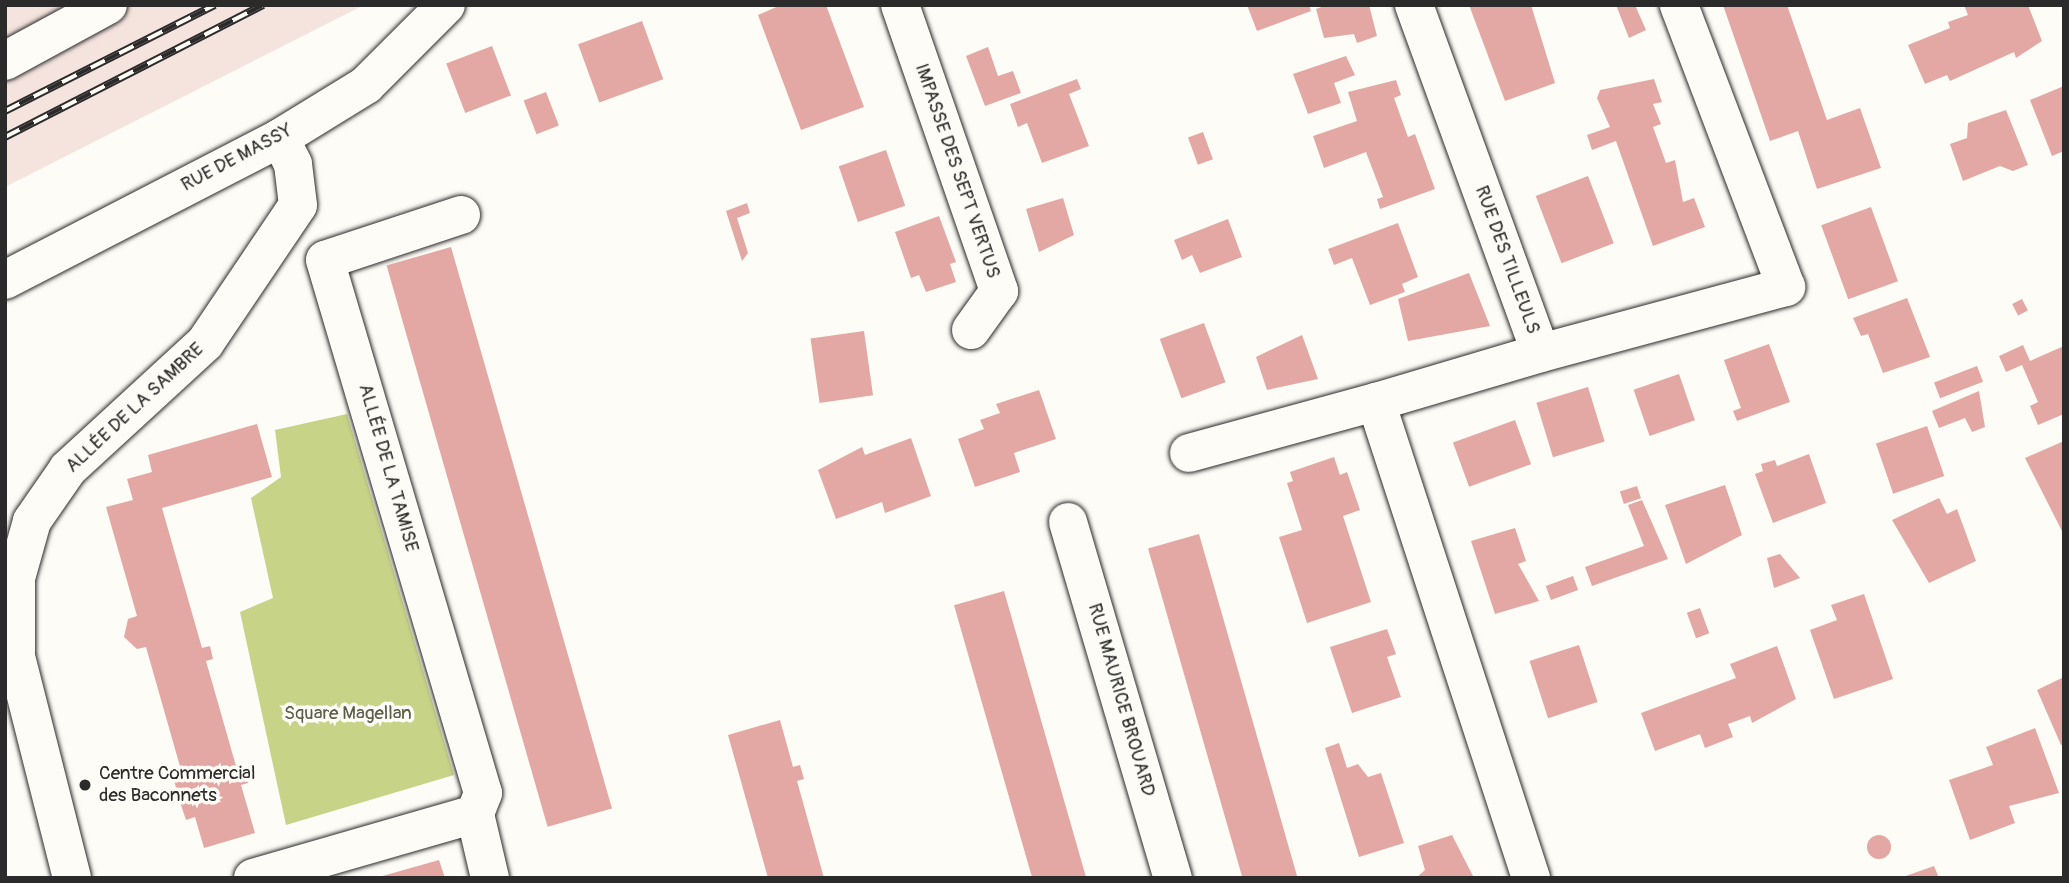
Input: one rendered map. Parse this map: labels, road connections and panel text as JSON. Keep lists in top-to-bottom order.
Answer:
{
  "streets": {
    "street": [
      "RUE DE MASSY",
      "IMPASSE DES SEPT VERTUS",
      "RUE DES TILLEULS",
      "ALLÉE DE LA SAMBRE",
      "ALLÉE DE LA TAMISE",
      "RUE MAURICE BROUARD"
    ]
  },
  "crossings": [
    ["RUE DE MASSY", "ALLÉE DE LA SAMBRE"]
  ],
  "parks": ["Square Magellan"],
  "places": ["Centre Commercial des Baconnets"]
}
